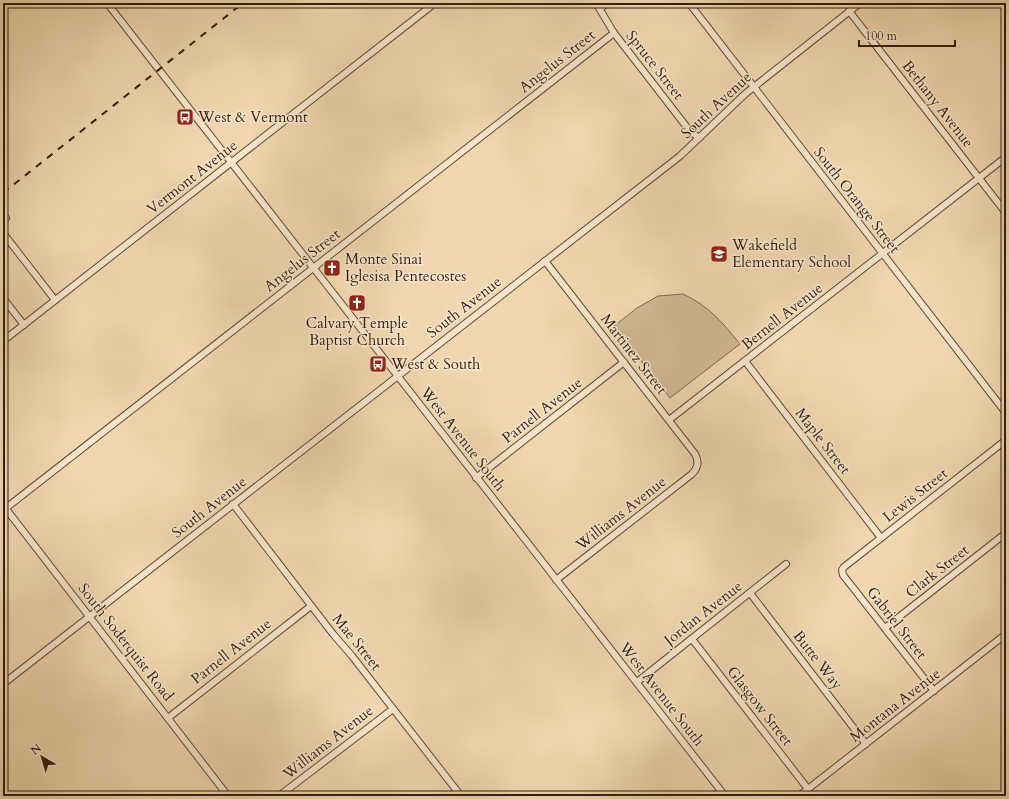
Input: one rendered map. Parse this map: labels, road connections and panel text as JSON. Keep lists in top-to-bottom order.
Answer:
{
  "streets": {
    "street": [
      "Angelus Street",
      "Spruce Street",
      "Bethany Avenue",
      "South Avenue",
      "Vermont Avenue",
      "South Orange Street",
      "Bernell Avenue",
      "Martinez Street",
      "Parnell Avenue",
      "West Avenue South",
      "Maple Street",
      "Lewis Street",
      "Williams Avenue",
      "Clark Street",
      "Jordan Avenue",
      "Gabriel Street",
      "South Soderquist Road",
      "Mae Street",
      "Butte Way",
      "Montana Avenue",
      "Glasgow Street"
    ]
  },
  "crossings": [
    ["Angelus Street", "Spruce Street"],
    ["Angelus Street", "West Avenue South"],
    ["Angelus Street", "South Soderquist Road"],
    ["Spruce Street", "South Avenue"],
    ["Bethany Avenue", "South Avenue"],
    ["Bethany Avenue", "Bernell Avenue"],
    ["South Avenue", "South Orange Street"],
    ["South Avenue", "Martinez Street"],
    ["South Avenue", "West Avenue South"],
    ["South Avenue", "South Soderquist Road"],
    ["South Avenue", "Mae Street"],
    ["Vermont Avenue", "West Avenue South"],
    ["South Orange Street", "Bernell Avenue"],
    ["Bernell Avenue", "Martinez Street"],
    ["Bernell Avenue", "Maple Street"],
    ["Martinez Street", "Parnell Avenue"],
    ["Martinez Street", "Williams Avenue"],
    ["Parnell Avenue", "West Avenue South"],
    ["Parnell Avenue", "South Soderquist Road"],
    ["Parnell Avenue", "Mae Street"],
    ["West Avenue South", "Williams Avenue"],
    ["West Avenue South", "Jordan Avenue"],
    ["Maple Street", "Lewis Street"],
    ["Lewis Street", "Gabriel Street"],
    ["Williams Avenue", "Mae Street"],
    ["Clark Street", "Gabriel Street"],
    ["Jordan Avenue", "Butte Way"],
    ["Jordan Avenue", "Glasgow Street"],
    ["Gabriel Street", "Montana Avenue"],
    ["Butte Way", "Montana Avenue"],
    ["Montana Avenue", "Glasgow Street"]
  ],
  "places": {
    "bus stop": ["West & Vermont", "West & South"],
    "school or university": ["Wakefield Elementary School"],
    "church": ["Monte Sinai Iglesisa Pentecostes", "Calvary Temple Baptist Church"]
  },
  "scale_bar": "100 m",
  "north": "top left"
}
